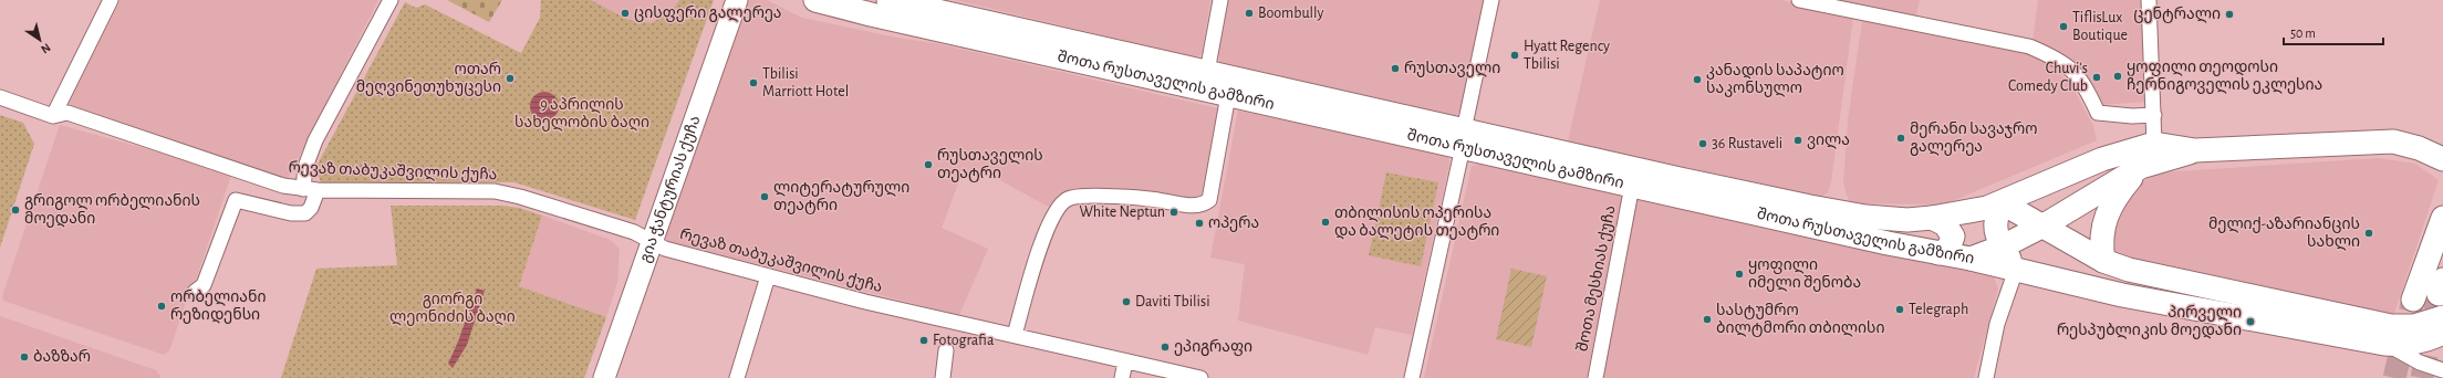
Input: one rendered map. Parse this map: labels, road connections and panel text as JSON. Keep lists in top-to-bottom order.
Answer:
{
  "streets": {
    "main road": ["შოთა რუსთაველის გამზირი"],
    "street": ["რევაზ თაბუკაშვილის ქუჩა", "გია ჭანტურიას ქუჩა", "შოთა მესხიას ქუჩა"]
  },
  "crossings": [
    ["შოთა რუსთაველის გამზირი", "შოთა მესხიას ქუჩა"],
    ["რევაზ თაბუკაშვილის ქუჩა", "გია ჭანტურიას ქუჩა"]
  ],
  "parks": ["9 აპრილის სახელობის ბაღი", "გიორგი ლეონიძის ბაღი"],
  "places": [
    "ცისფერი გალერეა",
    "Boombully",
    "ცენტრალი",
    "TiflisLux Boutique",
    "Hyatt Regency Tbilisi",
    "რუსთაველი",
    "ყოფილი თეოდოსი ჩერნიგოველის ეკლესია",
    "Chuvi's Comedy Club",
    "ოთარ მეღვინეთუხუცესი",
    "კანადის საპატიო საკონსულო",
    "Tbilisi Marriott Hotel",
    "მერანი სავაჯრო გალერეა",
    "ვილა",
    "36 Rustaveli",
    "რუსთაველის თეატრი",
    "ლიტერატურული თეატრი",
    "გრიგოლ ორბელიანის მოედანი",
    "White Neptun",
    "თბილისის ოპერისა და ბალეტის თეატრი",
    "ოპერა",
    "მელიქ-აზარიანცის სახლი",
    "ყოფილი იმელი შენობა",
    "Daviti Tbilisi",
    "ორბელიანი რეზიდენსი",
    "Telegraph",
    "სასტუმრო ბილტმორი თბილისი",
    "პირველი რესპუბლიკის მოედანი",
    "Fotografia",
    "ეპიგრაფი",
    "ბაზზარ"
  ],
  "scale_bar": "50 m",
  "north": "bottom right"
}
